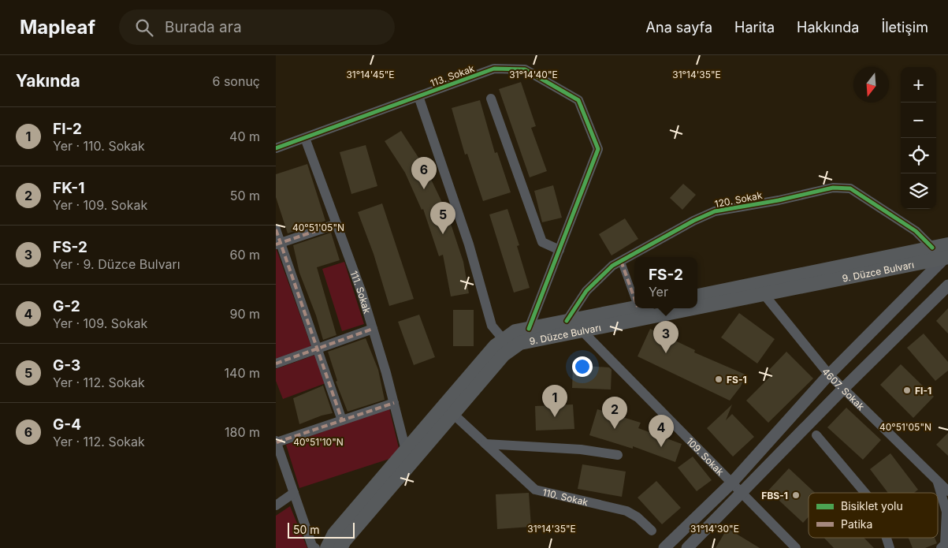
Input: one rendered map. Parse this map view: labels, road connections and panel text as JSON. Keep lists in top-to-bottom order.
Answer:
{
  "streets": {
    "main road": ["9. Düzce Bulvarı"],
    "street": [
      "113. Sokak",
      "120. Sokak",
      "111. Sokak",
      "4607. Sokak",
      "109. Sokak",
      "110. Sokak"
    ]
  },
  "crossings": [
    ["113. Sokak", "9. Düzce Bulvarı"],
    ["113. Sokak", "111. Sokak"],
    ["120. Sokak", "9. Düzce Bulvarı"],
    ["9. Düzce Bulvarı", "111. Sokak"],
    ["9. Düzce Bulvarı", "4607. Sokak"],
    ["9. Düzce Bulvarı", "109. Sokak"],
    ["9. Düzce Bulvarı", "110. Sokak"]
  ],
  "places": ["FS-1", "FI-1", "FBS-1"],
  "legend": ["Bisiklet yolu", "Patika"],
  "scale_bar": "50 m",
  "north": "bottom",
  "page": {
    "header": "Mapleaf",
    "search": "Burada ara",
    "nav": [
      "Ana sayfa",
      "Harita",
      "Hakkında",
      "İletişim"
    ],
    "heading": ["Yakında", "6 sonuç"],
    "map_buttons": ["+", "−"],
    "list": [
      {
        "mark": "1",
        "name": "FI-2",
        "note": "Yer · 110. Sokak",
        "value": "40 m"
      },
      {
        "mark": "2",
        "name": "FK-1",
        "note": "Yer · 109. Sokak",
        "value": "50 m"
      },
      {
        "mark": "3",
        "name": "FS-2",
        "note": "Yer · 9. Düzce Bulvarı",
        "value": "60 m"
      },
      {
        "mark": "4",
        "name": "G-2",
        "note": "Yer · 109. Sokak",
        "value": "90 m"
      },
      {
        "mark": "5",
        "name": "G-3",
        "note": "Yer · 112. Sokak",
        "value": "140 m"
      },
      {
        "mark": "6",
        "name": "G-4",
        "note": "Yer · 112. Sokak",
        "value": "180 m"
      }
    ],
    "pins": [
      "6",
      "5",
      "3",
      "1",
      "2",
      "4"
    ],
    "popup": ["FS-2", "Yer"],
    "scale": "50 m"
  },
  "coordinates": [
    "31°14'45\"E",
    "31°14'40\"E",
    "31°14'35\"E",
    "40°51'05\"N",
    "40°51'10\"N",
    "31°14'30\"E"
  ]
}
